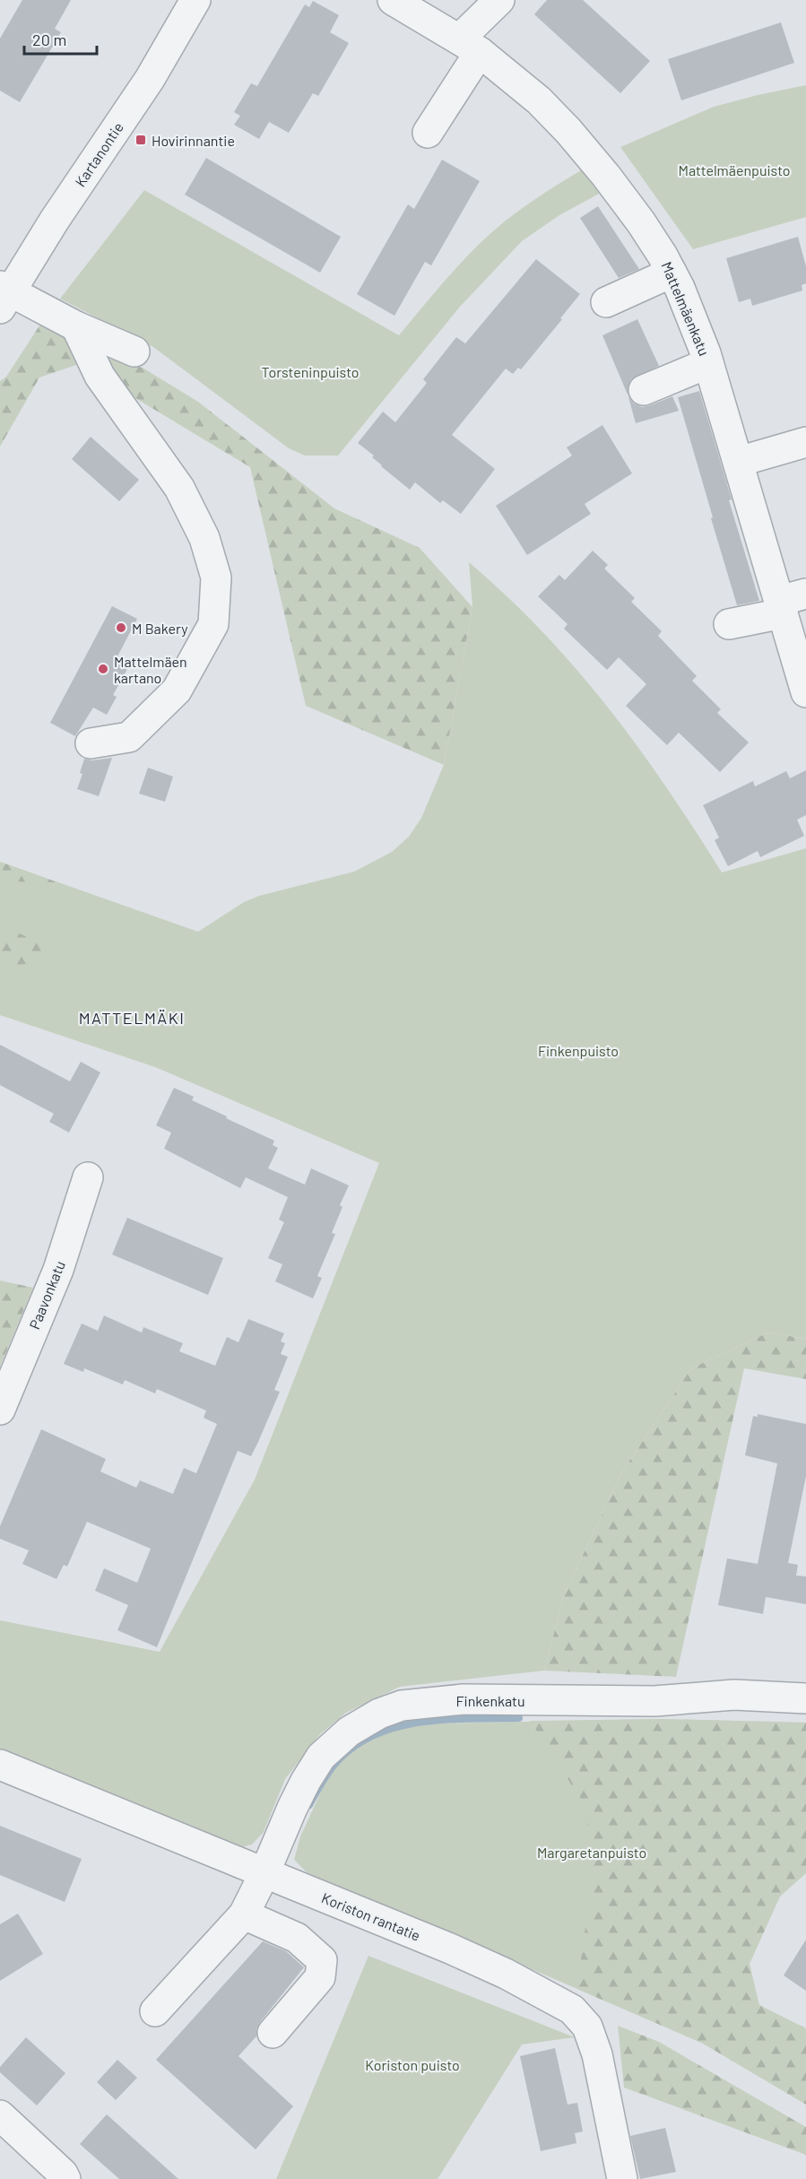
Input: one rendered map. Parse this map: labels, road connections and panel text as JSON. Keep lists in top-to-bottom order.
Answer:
{
  "streets": {
    "street": [
      "Kartanontie",
      "Mattelmäenkatu",
      "Paavonkatu",
      "Finkenkatu",
      "Koriston rantatie"
    ]
  },
  "crossings": [
    ["Finkenkatu", "Koriston rantatie"]
  ],
  "districts": ["MATTELMÄKI"],
  "parks": [
    "Mattelmäenpuisto",
    "Torsteninpuisto",
    "Finkenpuisto",
    "Margaretanpuisto",
    "Koriston puisto"
  ],
  "places": {
    "transit": ["Hovirinnantie"],
    "other": ["M Bakery", "Mattelmäen kartano"]
  },
  "scale_bar": "20 m"
}
